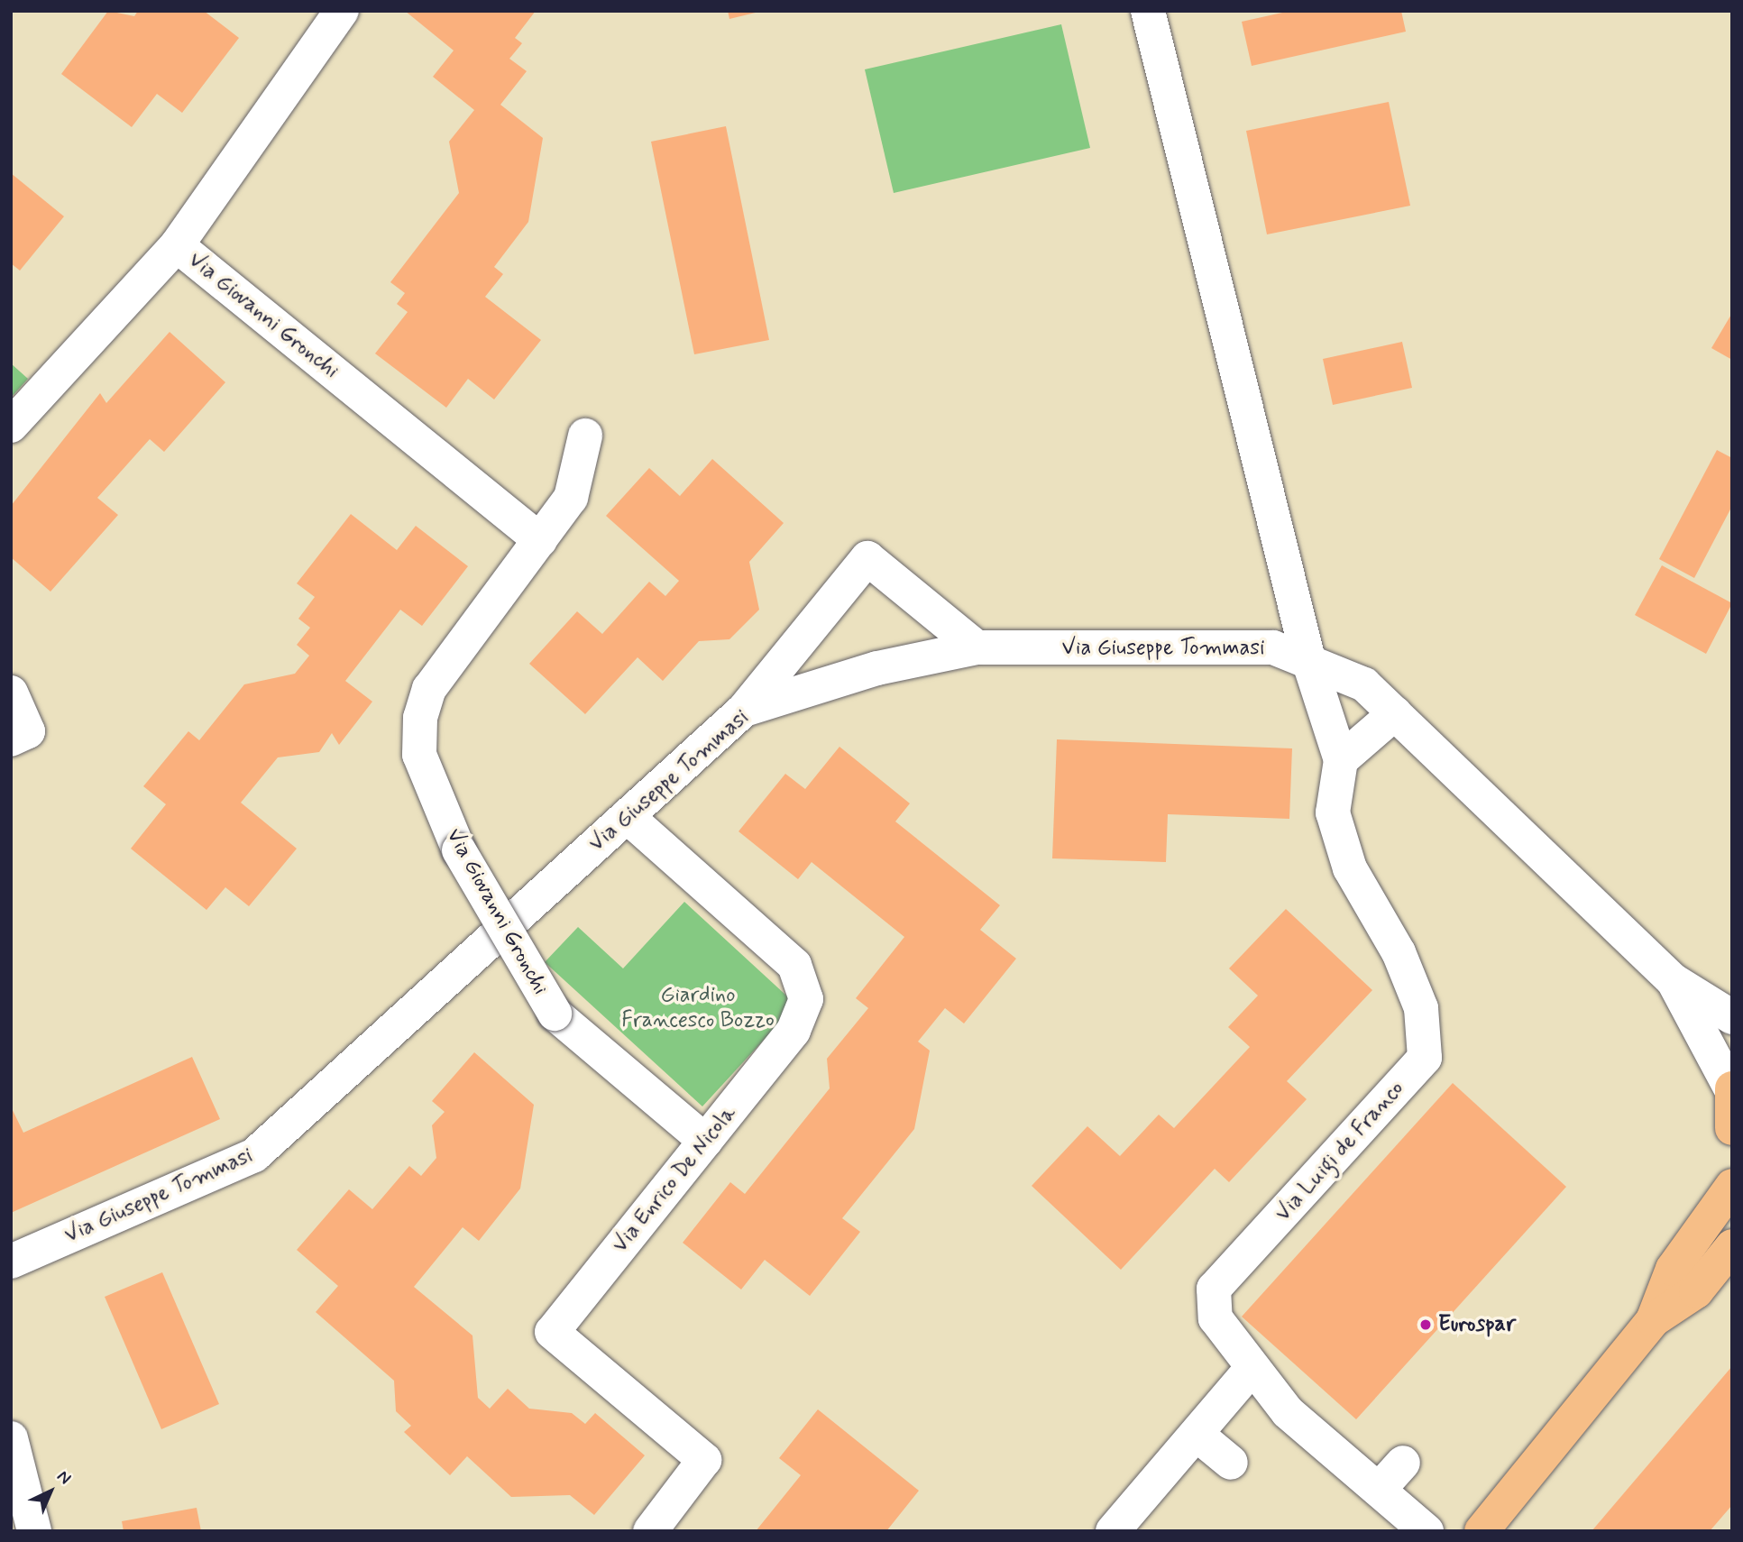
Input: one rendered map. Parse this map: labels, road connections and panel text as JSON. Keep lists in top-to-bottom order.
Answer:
{
  "streets": {
    "street": [
      "Via Giovanni Gronchi",
      "Via Giuseppe Tommasi",
      "Via Luigi de Franco",
      "Via Enrico De Nicola"
    ]
  },
  "crossings": [
    ["Via Giovanni Gronchi", "Via Enrico De Nicola"],
    ["Via Giuseppe Tommasi", "Via Enrico De Nicola"]
  ],
  "parks": ["Giardino Francesco Bozzo"],
  "places": ["Eurospar"],
  "north": "top right"
}
